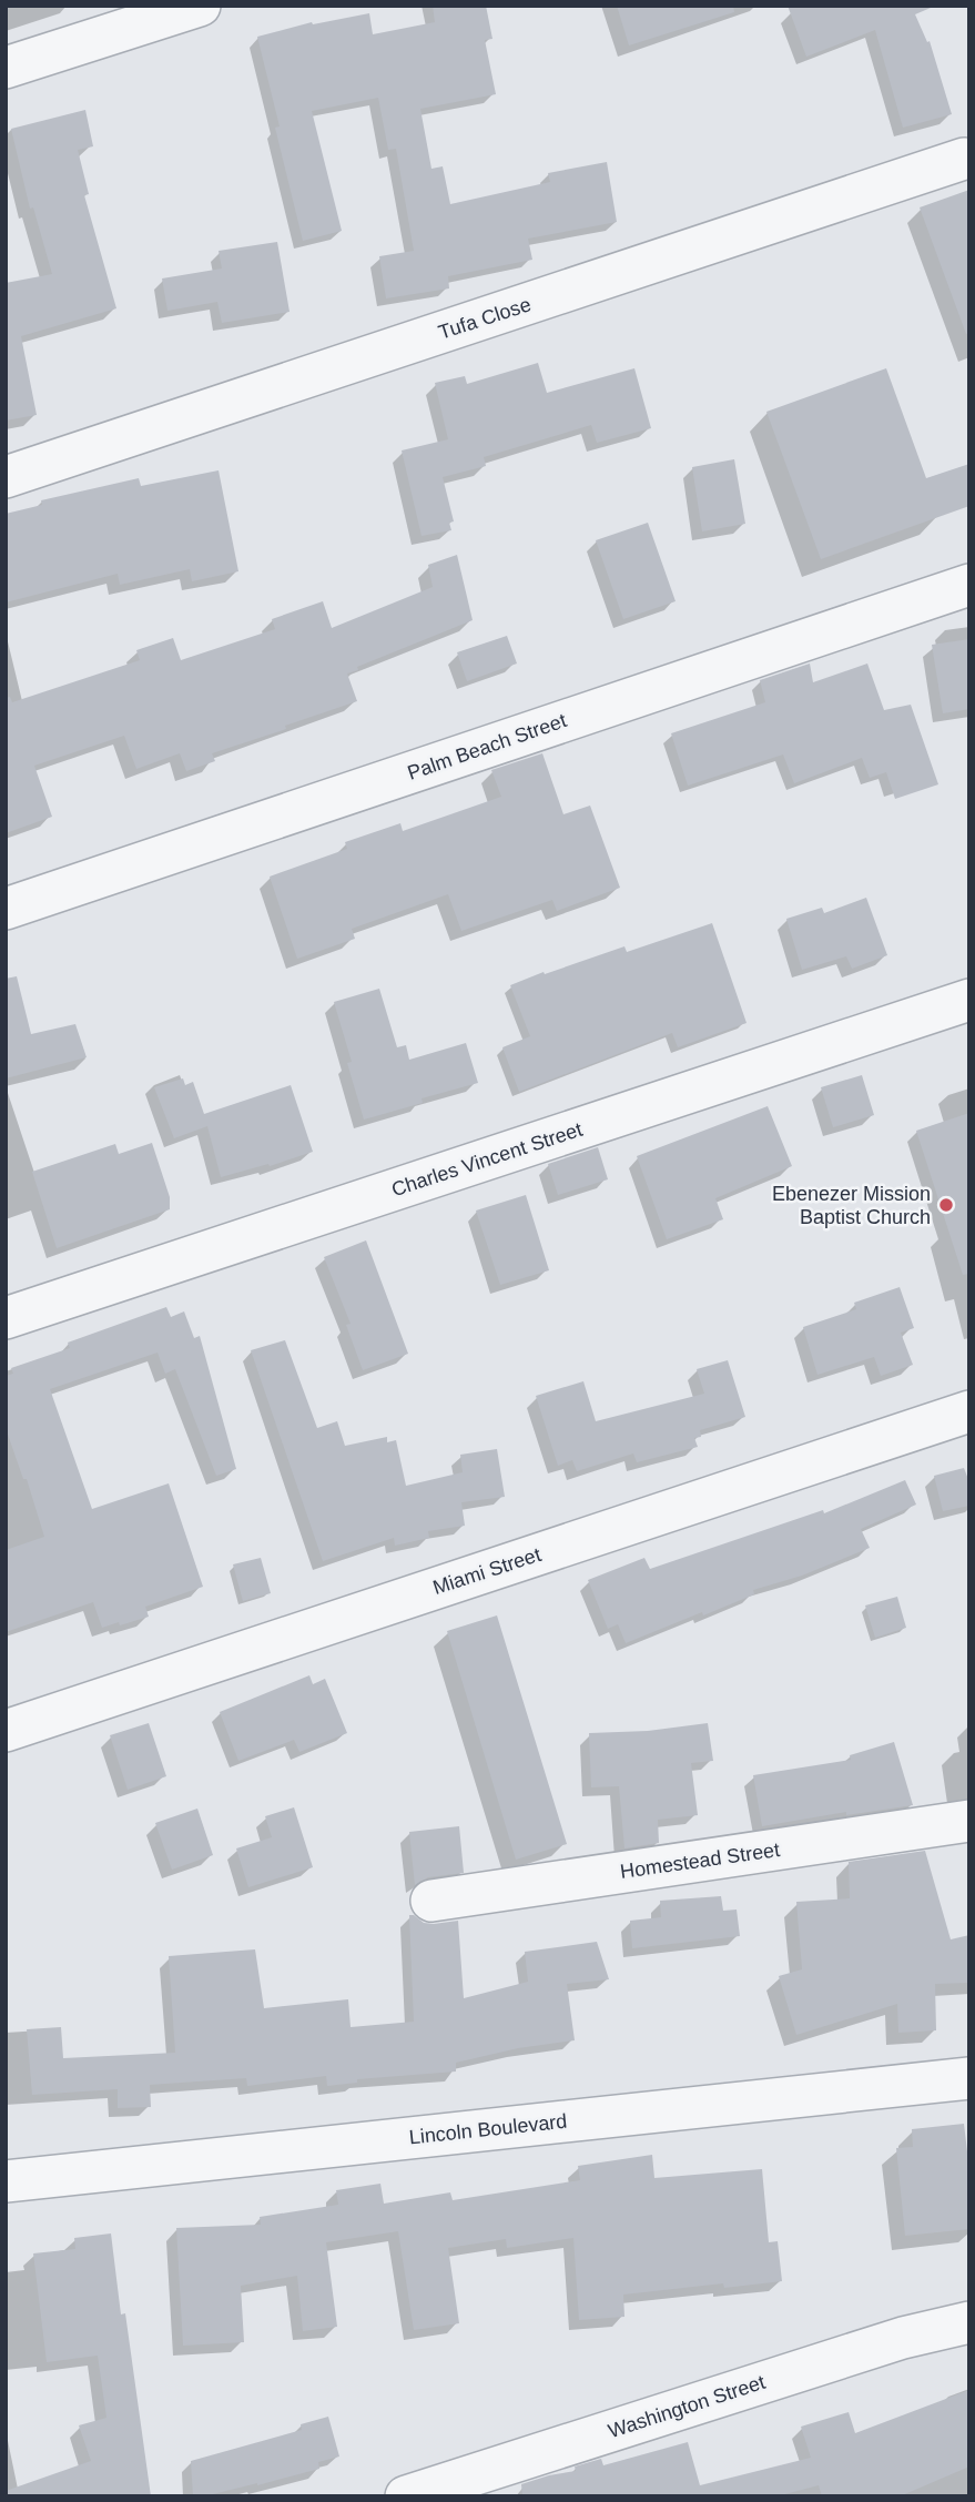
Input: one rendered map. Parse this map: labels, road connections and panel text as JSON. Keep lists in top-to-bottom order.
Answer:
{
  "streets": {
    "street": [
      "Tufa Close",
      "Palm Beach Street",
      "Charles Vincent Street",
      "Miami Street",
      "Homestead Street",
      "Lincoln Boulevard",
      "Washington Street"
    ]
  },
  "places": ["Ebenezer Mission Baptist Church"]
}
